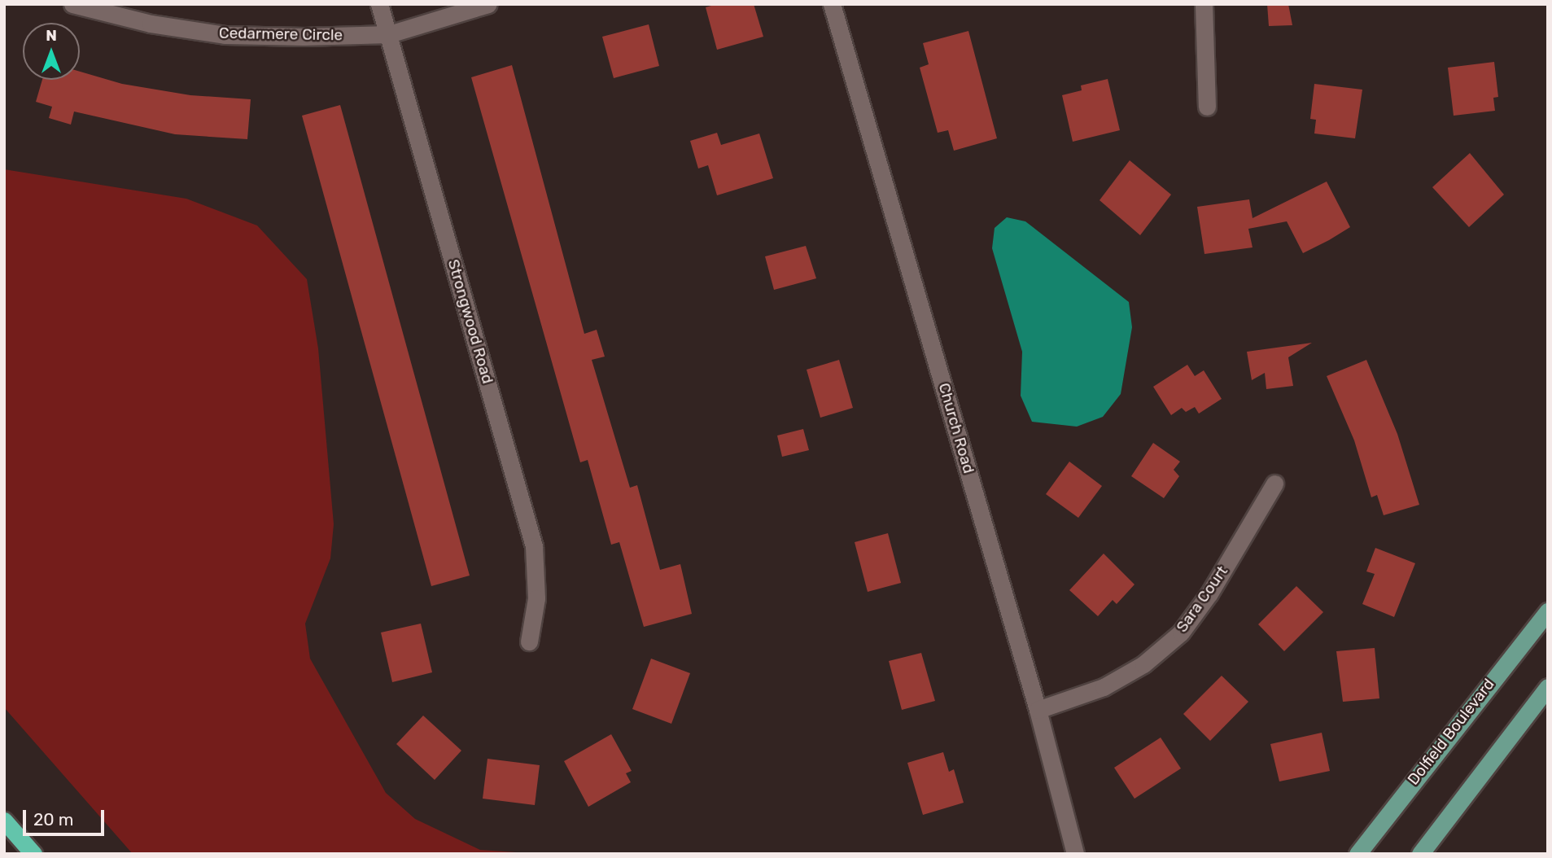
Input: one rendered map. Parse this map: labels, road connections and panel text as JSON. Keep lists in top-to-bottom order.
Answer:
{
  "streets": {
    "main road": ["Dolfield Boulevard"],
    "street": [
      "Cedarmere Circle",
      "Strongwood Road",
      "Church Road",
      "Sara Court"
    ]
  },
  "crossings": [
    ["Cedarmere Circle", "Strongwood Road"],
    ["Church Road", "Sara Court"]
  ],
  "scale_bar": "20 m",
  "north": "top"
}
